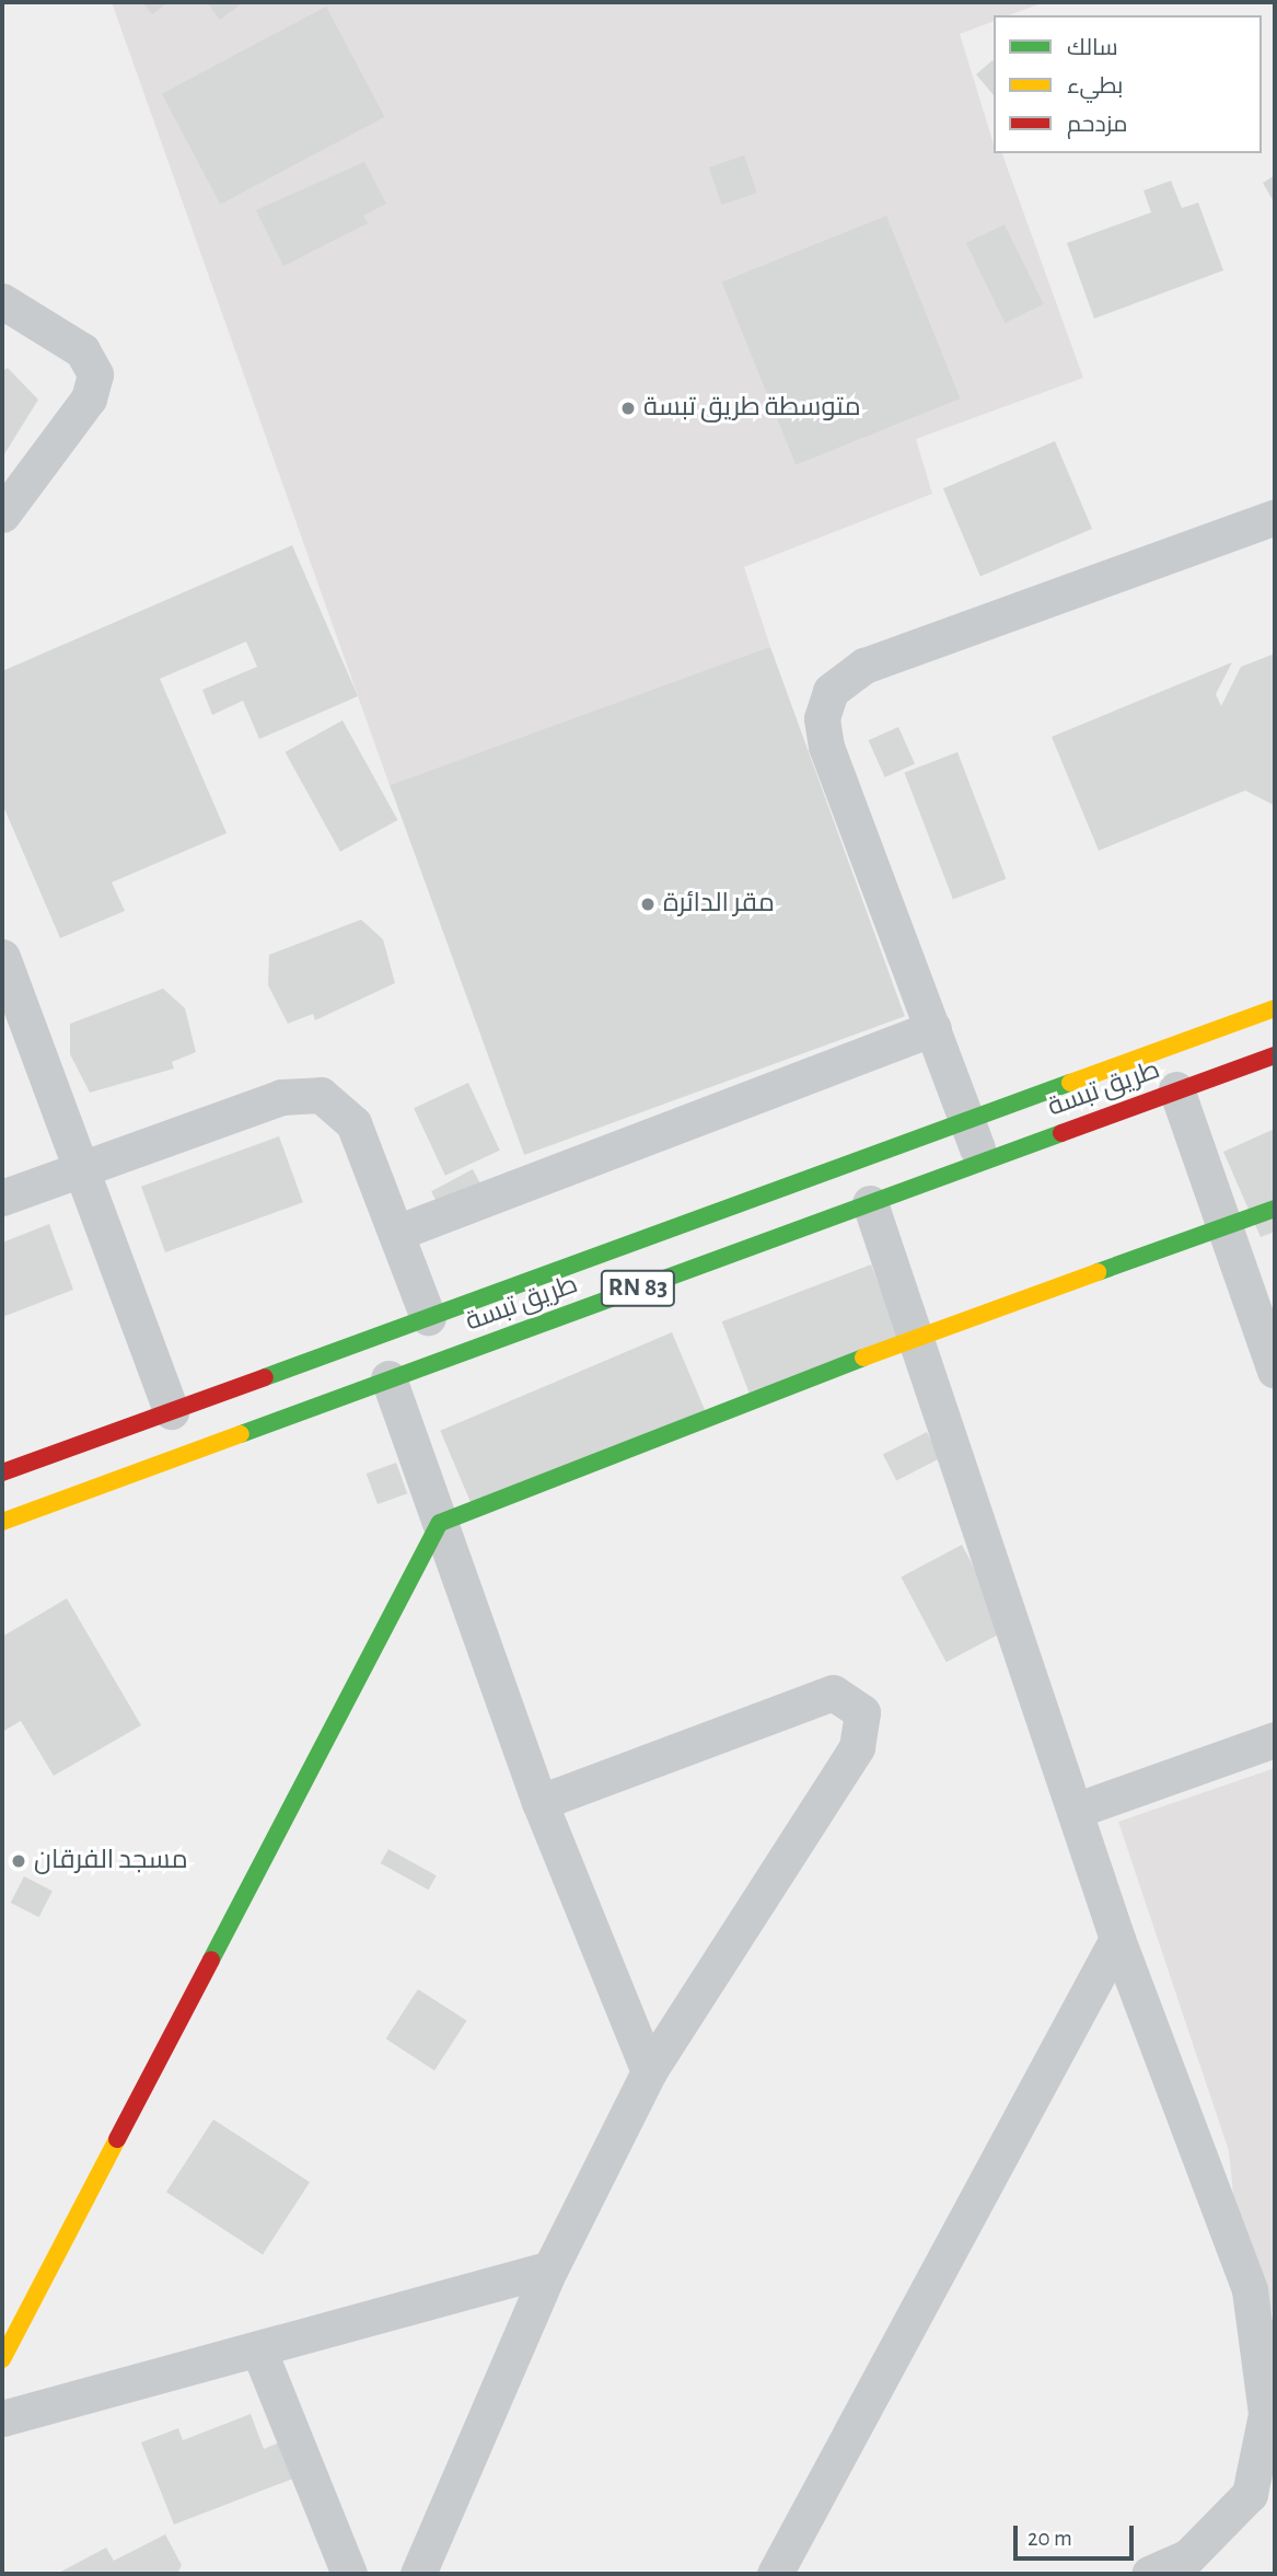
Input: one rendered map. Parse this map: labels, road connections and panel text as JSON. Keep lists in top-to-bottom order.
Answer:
{
  "streets": {
    "main road": ["طريق تبسة", "RN 83"]
  },
  "places": ["متوسطة طريق تبسة", "مقر الدائرة", "مسجد الفرقان"],
  "legend": ["سالك", "بطيء", "مزدحم"],
  "scale_bar": "20 m"
}
